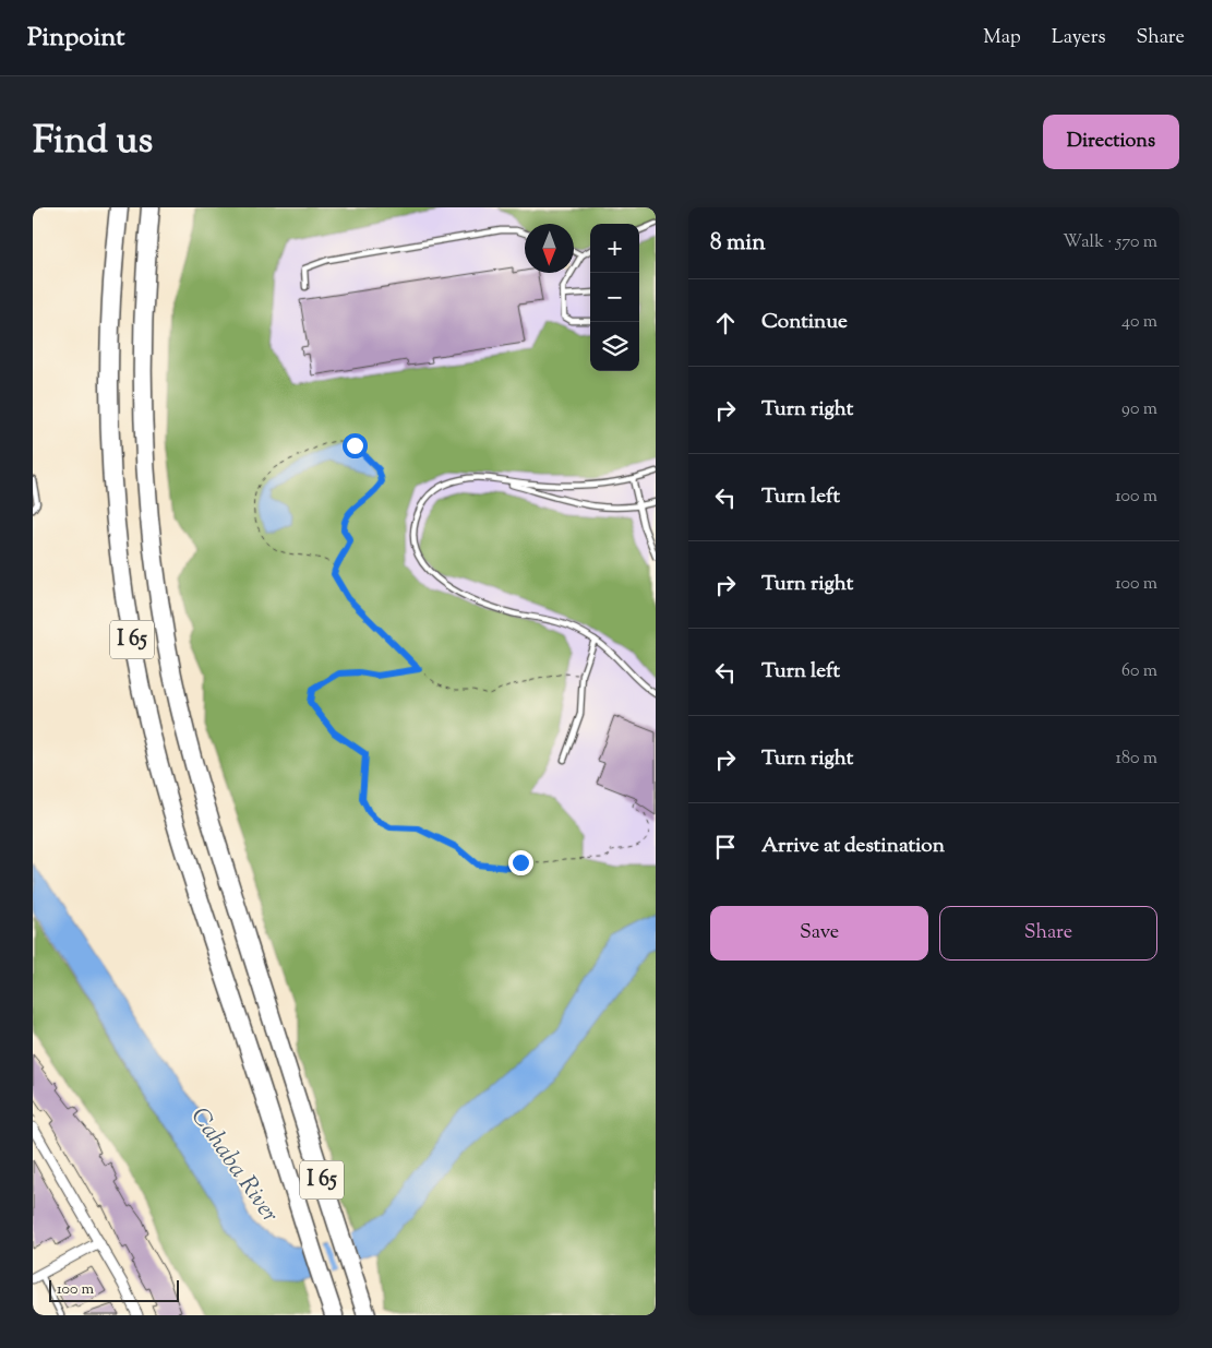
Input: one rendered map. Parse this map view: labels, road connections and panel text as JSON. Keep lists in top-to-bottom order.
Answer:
{
  "streets": {
    "highway": ["I 65"]
  },
  "water": ["Cahaba River"],
  "scale_bar": "100 m",
  "north": "bottom",
  "page": {
    "header": "Pinpoint",
    "nav": ["Map", "Layers", "Share"],
    "title": "Find us",
    "buttons": [
      "Directions",
      ["Save", "Share"]
    ],
    "heading": ["8 min", "Walk · 570 m"],
    "map_buttons": ["+", "−"],
    "list": [
      ["Continue", "40 m"],
      ["Turn right", "90 m"],
      ["Turn left", "100 m"],
      ["Turn right", "100 m"],
      ["Turn left", "60 m"],
      ["Turn right", "180 m"],
      "Arrive at destination"
    ],
    "scale": "100 m"
  }
}
